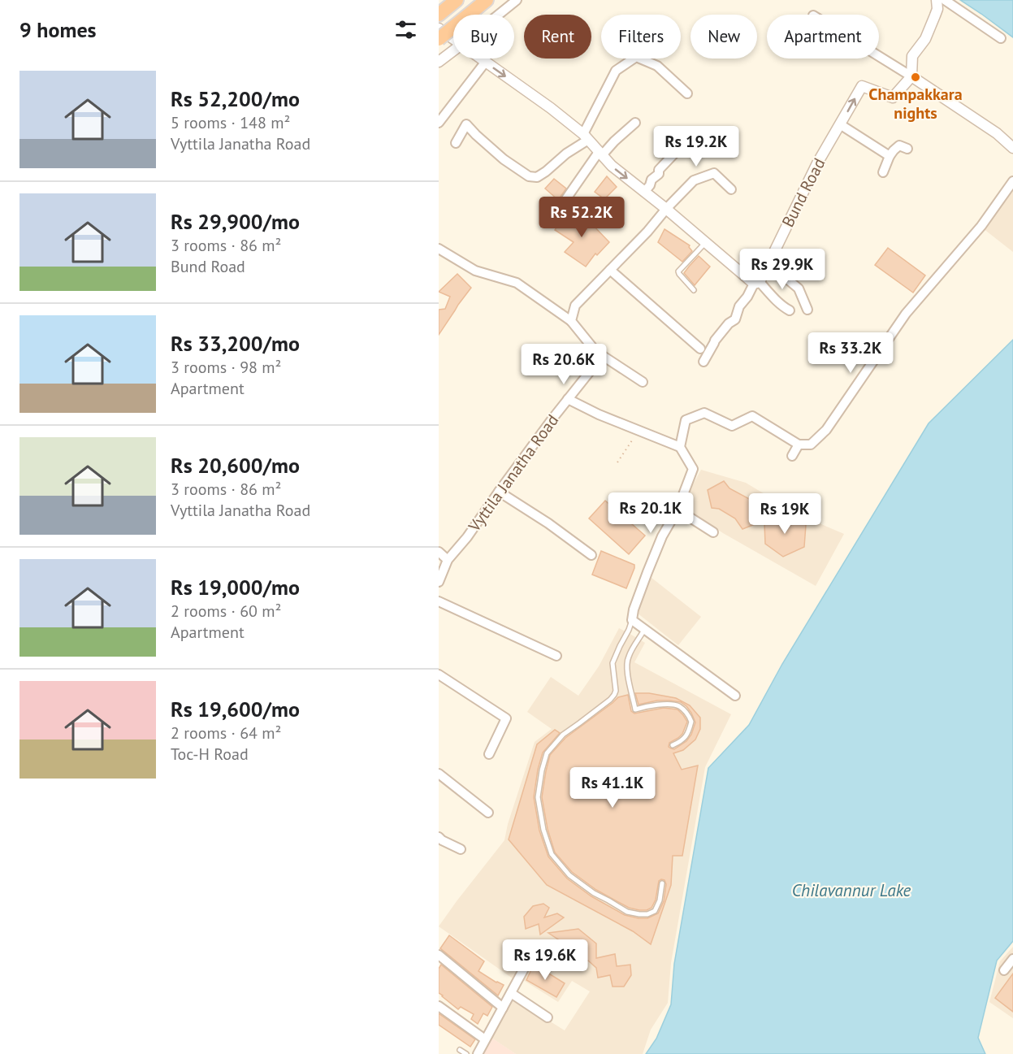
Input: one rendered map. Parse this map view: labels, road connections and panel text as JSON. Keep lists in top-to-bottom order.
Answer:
{
  "streets": {
    "street": ["Bund Road", "Vyttila Janatha Road"]
  },
  "water": ["Chilavannur Lake"],
  "places": ["Champakkara nights"],
  "page": {
    "heading": "9 homes",
    "chip": [
      "Buy",
      "Rent",
      "Filters",
      "New",
      "Apartment"
    ],
    "list": [
      {
        "name": "Rs 52,200/mo",
        "note": "5 rooms · 148 m² · Vyttila Janatha Road"
      },
      {
        "name": "Rs 29,900/mo",
        "note": "3 rooms · 86 m² · Bund Road"
      },
      {
        "name": "Rs 33,200/mo",
        "note": "3 rooms · 98 m² · Apartment"
      },
      {
        "name": "Rs 20,600/mo",
        "note": "3 rooms · 86 m² · Vyttila Janatha Road"
      },
      {
        "name": "Rs 19,000/mo",
        "note": "2 rooms · 60 m² · Apartment"
      },
      {
        "name": "Rs 19,600/mo",
        "note": "2 rooms · 64 m² · Toc-H Road"
      }
    ],
    "price": [
      "Rs 19.2K",
      "Rs 52.2K",
      "Rs 29.9K",
      "Rs 33.2K",
      "Rs 20.6K",
      "Rs 20.1K",
      "Rs 19K",
      "Rs 41.1K",
      "Rs 19.6K"
    ]
  }
}
